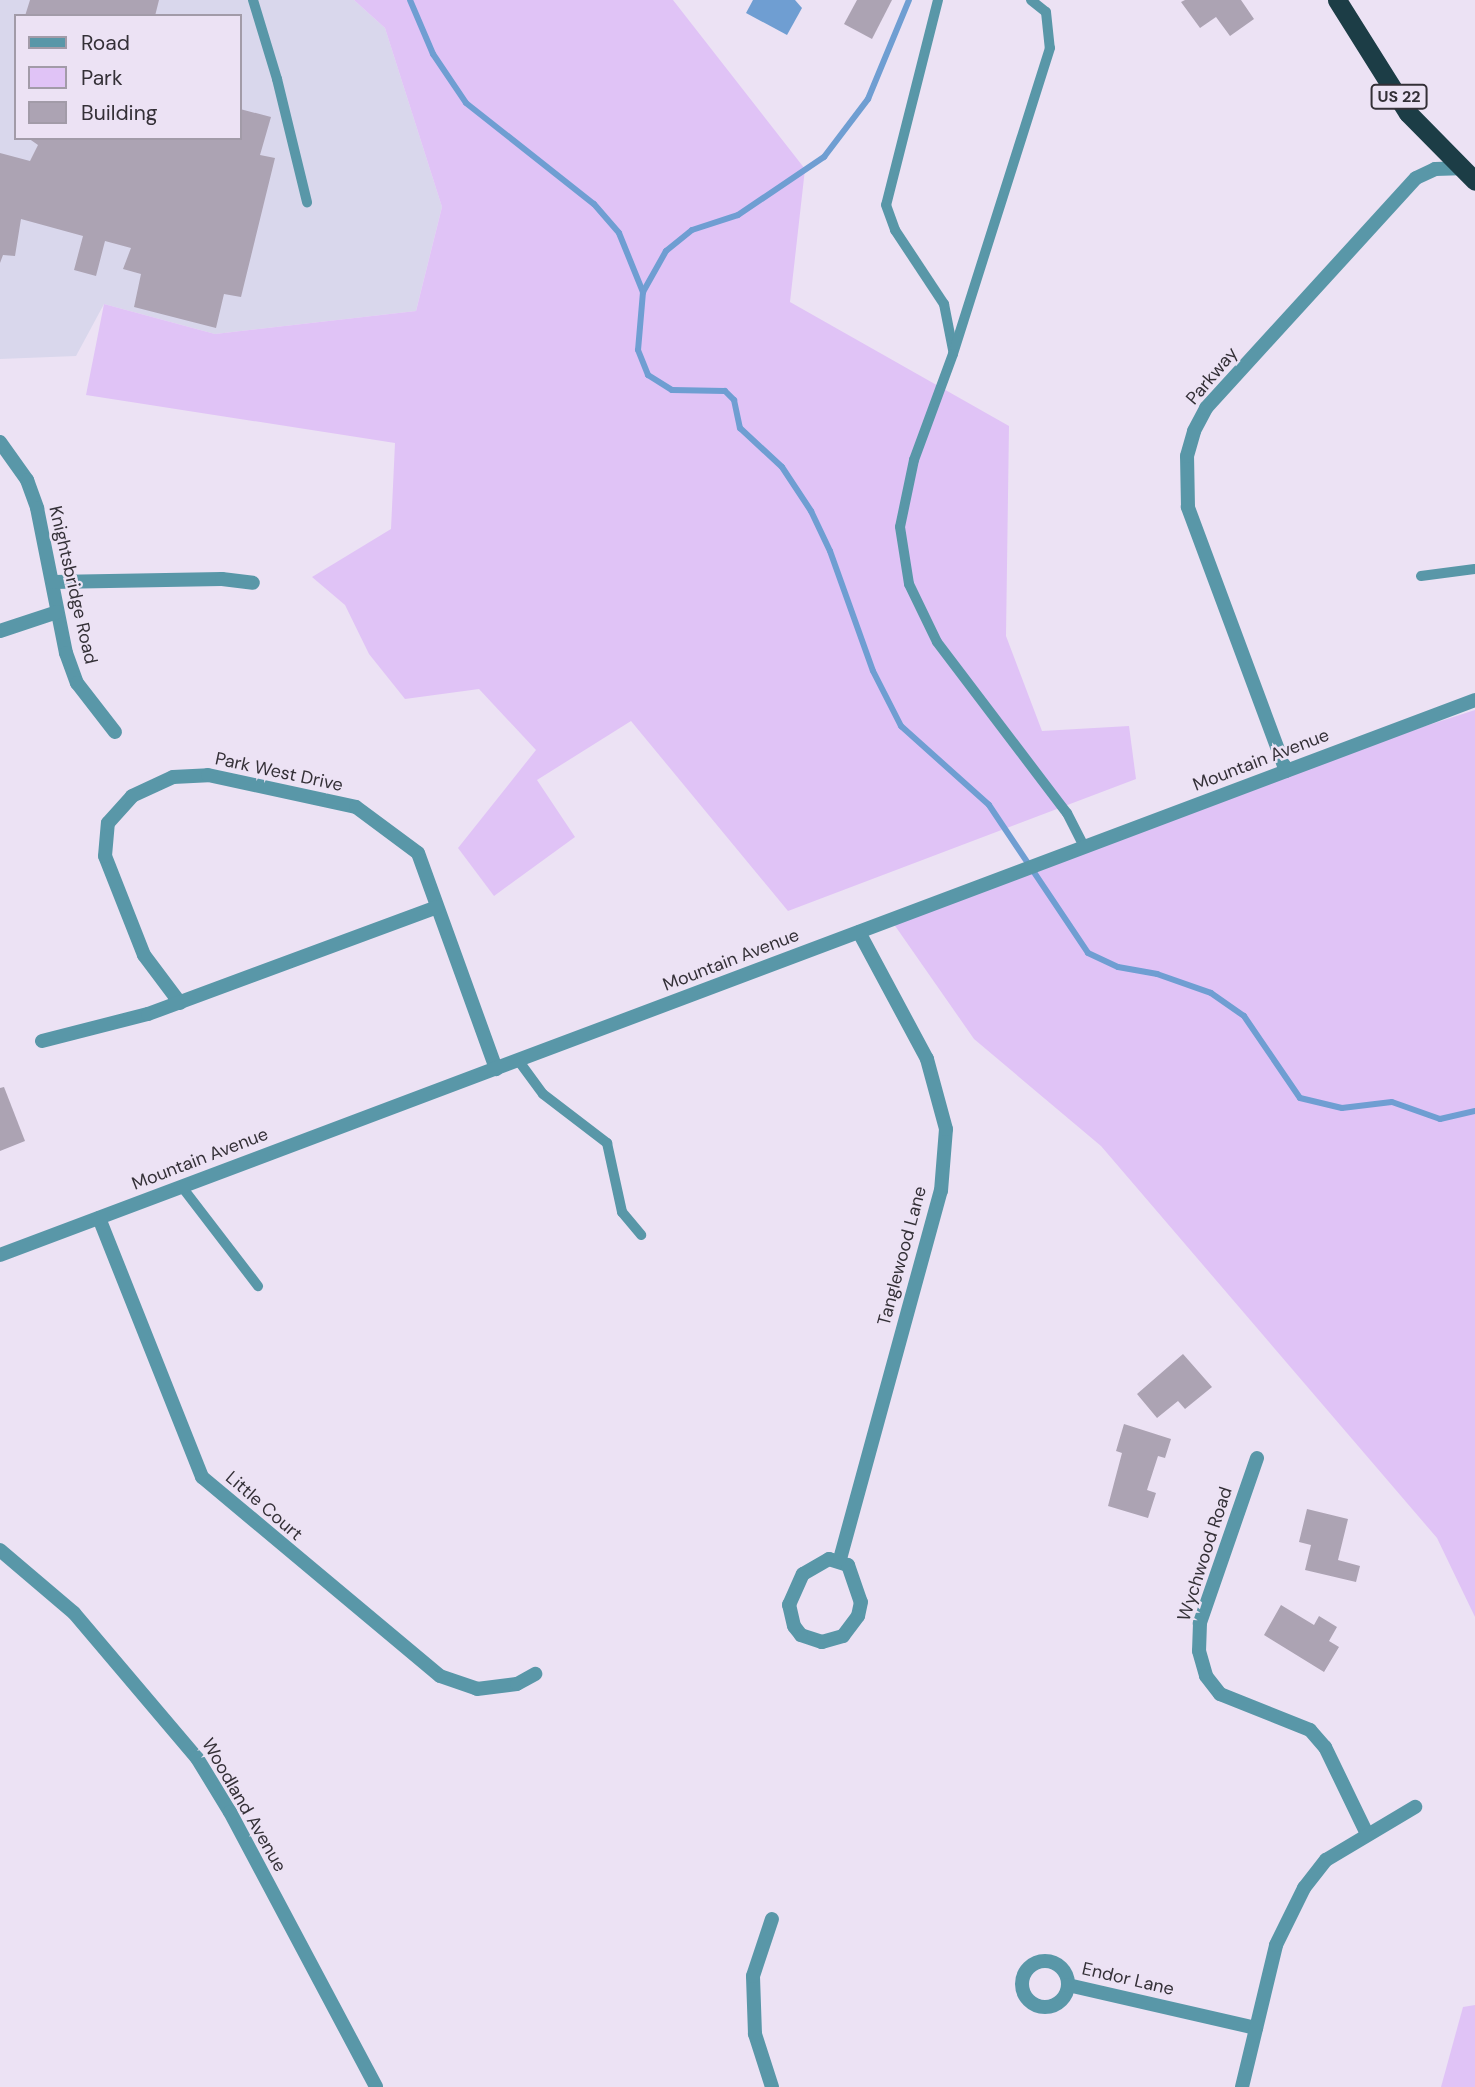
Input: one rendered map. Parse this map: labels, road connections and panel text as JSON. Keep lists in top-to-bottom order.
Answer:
{
  "streets": {
    "highway": ["US 22"],
    "street": [
      "Parkway",
      "Knightsbridge Road",
      "Mountain Avenue",
      "Park West Drive",
      "Tanglewood Lane",
      "Little Court",
      "Wychwood Road",
      "Woodland Avenue",
      "Endor Lane"
    ]
  },
  "crossings": [
    ["US 22", "Parkway"],
    ["Parkway", "Mountain Avenue"],
    ["Mountain Avenue", "Park West Drive"],
    ["Mountain Avenue", "Tanglewood Lane"],
    ["Mountain Avenue", "Little Court"]
  ],
  "legend": ["Road", "Park", "Building"]
}
